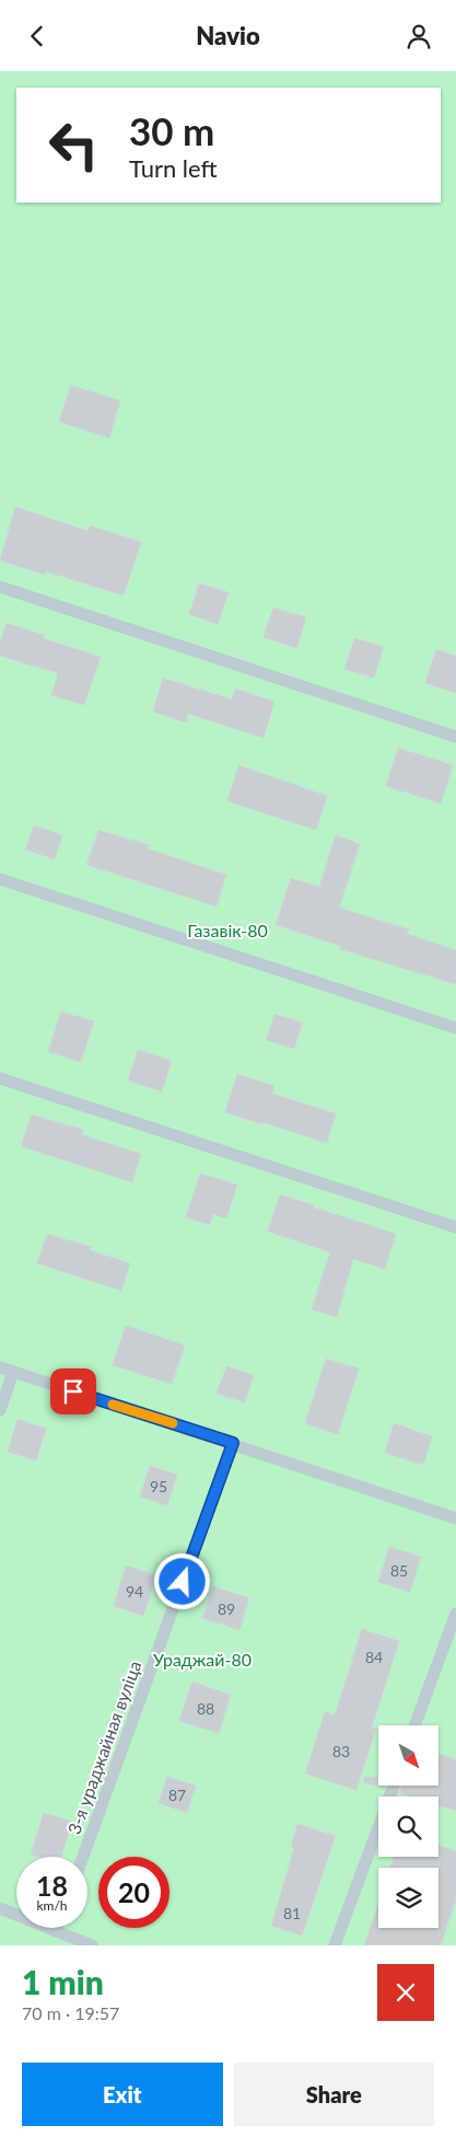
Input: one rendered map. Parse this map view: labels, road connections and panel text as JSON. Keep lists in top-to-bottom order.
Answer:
{
  "streets": {
    "lane": ["3-я ураджайная вуліца"]
  },
  "parks": ["Газавік-80", "Ураджай-80"],
  "house_numbers": [
    "95",
    "85",
    "94",
    "89",
    "84",
    "88",
    "83",
    "87",
    "81"
  ],
  "north": "bottom right",
  "page": {
    "header": "Navio",
    "turn": ["30 m", "Turn left"],
    "speed": "18 km/h",
    "limit": "20",
    "heading": ["1 min", "70 m · 19:57"],
    "buttons": ["Exit", "Share"]
  }
}
